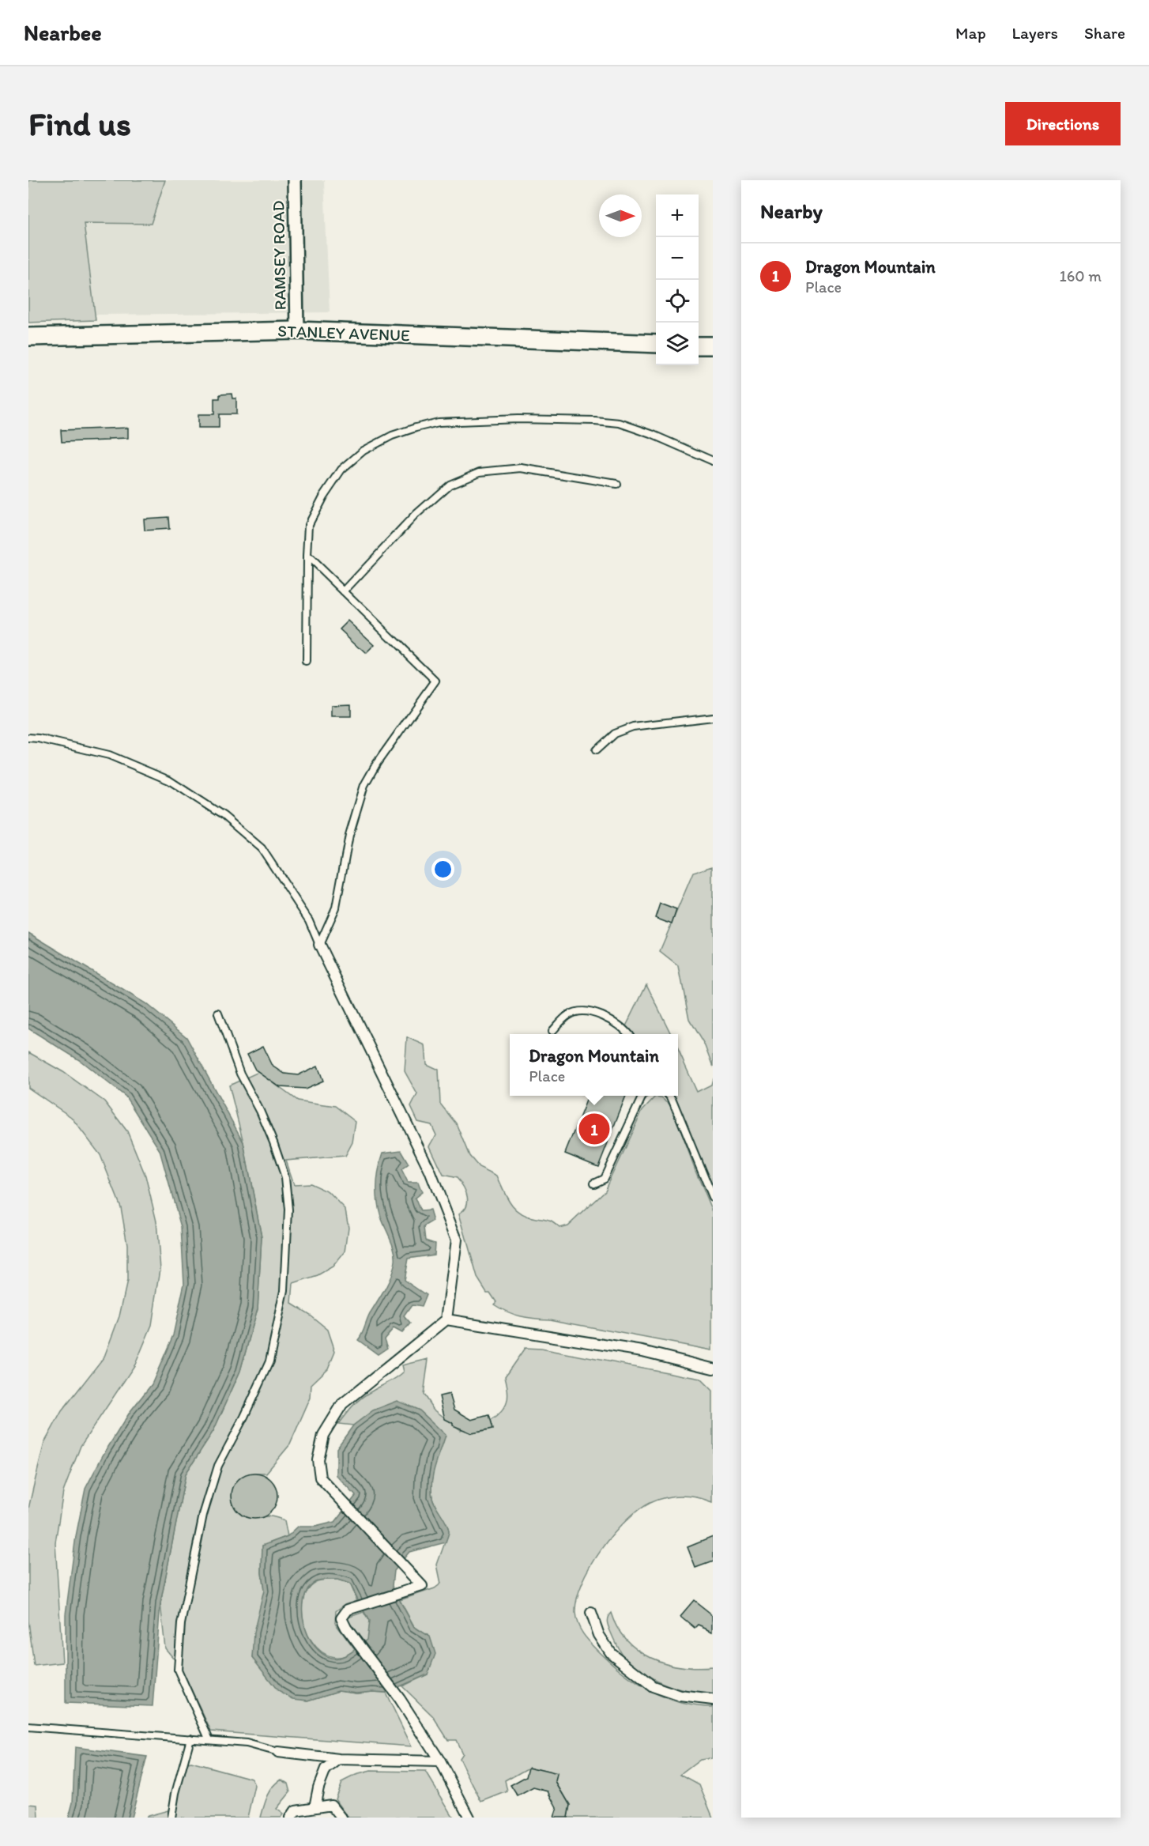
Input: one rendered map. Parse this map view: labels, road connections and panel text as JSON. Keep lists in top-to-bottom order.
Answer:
{
  "streets": {
    "main road": ["STANLEY AVENUE"],
    "street": ["RAMSEY ROAD"]
  },
  "crossings": [
    ["RAMSEY ROAD", "STANLEY AVENUE"]
  ],
  "north": "right",
  "page": {
    "header": "Nearbee",
    "nav": ["Map", "Layers", "Share"],
    "buttons": "Directions",
    "title": "Find us",
    "heading": "Nearby",
    "map_buttons": ["+", "−"],
    "list": [
      {
        "mark": "1",
        "name": "Dragon Mountain",
        "note": "Place",
        "value": "160 m"
      }
    ],
    "popup": ["Dragon Mountain", "Place"],
    "pins": "1"
  }
}
